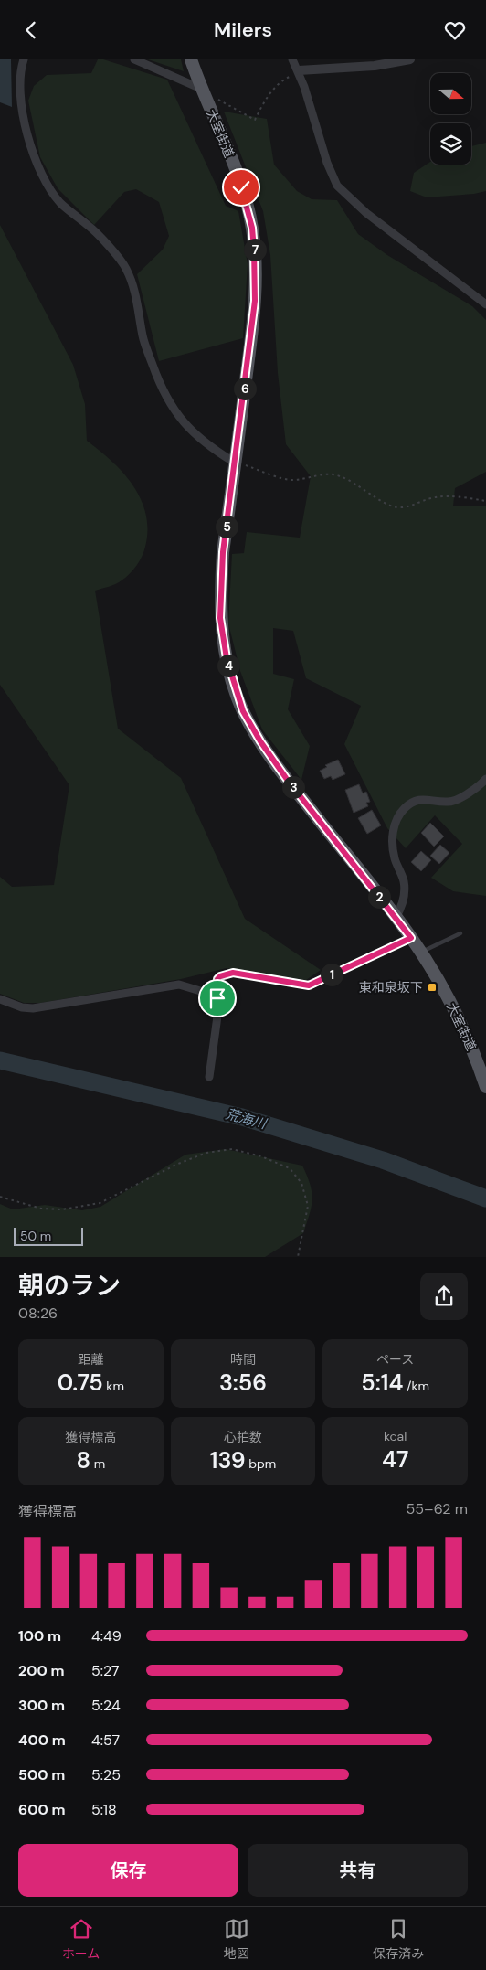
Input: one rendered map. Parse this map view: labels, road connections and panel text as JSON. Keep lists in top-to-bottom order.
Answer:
{
  "streets": {
    "main road": ["大室街道"]
  },
  "water": ["荒海川"],
  "places": {
    "transit": ["東和泉坂下"]
  },
  "scale_bar": "50 m",
  "north": "right",
  "page": {
    "header": "Milers",
    "pins": [
      "7",
      "6",
      "5",
      "4",
      "3",
      "2",
      "1"
    ],
    "scale": "50 m",
    "heading": ["朝のラン", "08:26"],
    "stats": [
      ["距離", "0.75 km"],
      ["時間", "3:56"],
      ["ペース", "5:14 /km"],
      ["獲得標高", "8 m"],
      ["心拍数", "139 bpm"],
      ["kcal", "47"]
    ],
    "chart": ["獲得標高", "55–62 m"],
    "list": [
      {
        "name": "100 m",
        "note": "4:49"
      },
      {
        "name": "200 m",
        "note": "5:27"
      },
      {
        "name": "300 m",
        "note": "5:24"
      },
      {
        "name": "400 m",
        "note": "4:57"
      },
      {
        "name": "500 m",
        "note": "5:25"
      },
      {
        "name": "600 m",
        "note": "5:18"
      }
    ],
    "buttons": ["保存", "共有"],
    "tabs": ["ホーム", "地図", "保存済み"]
  }
}
